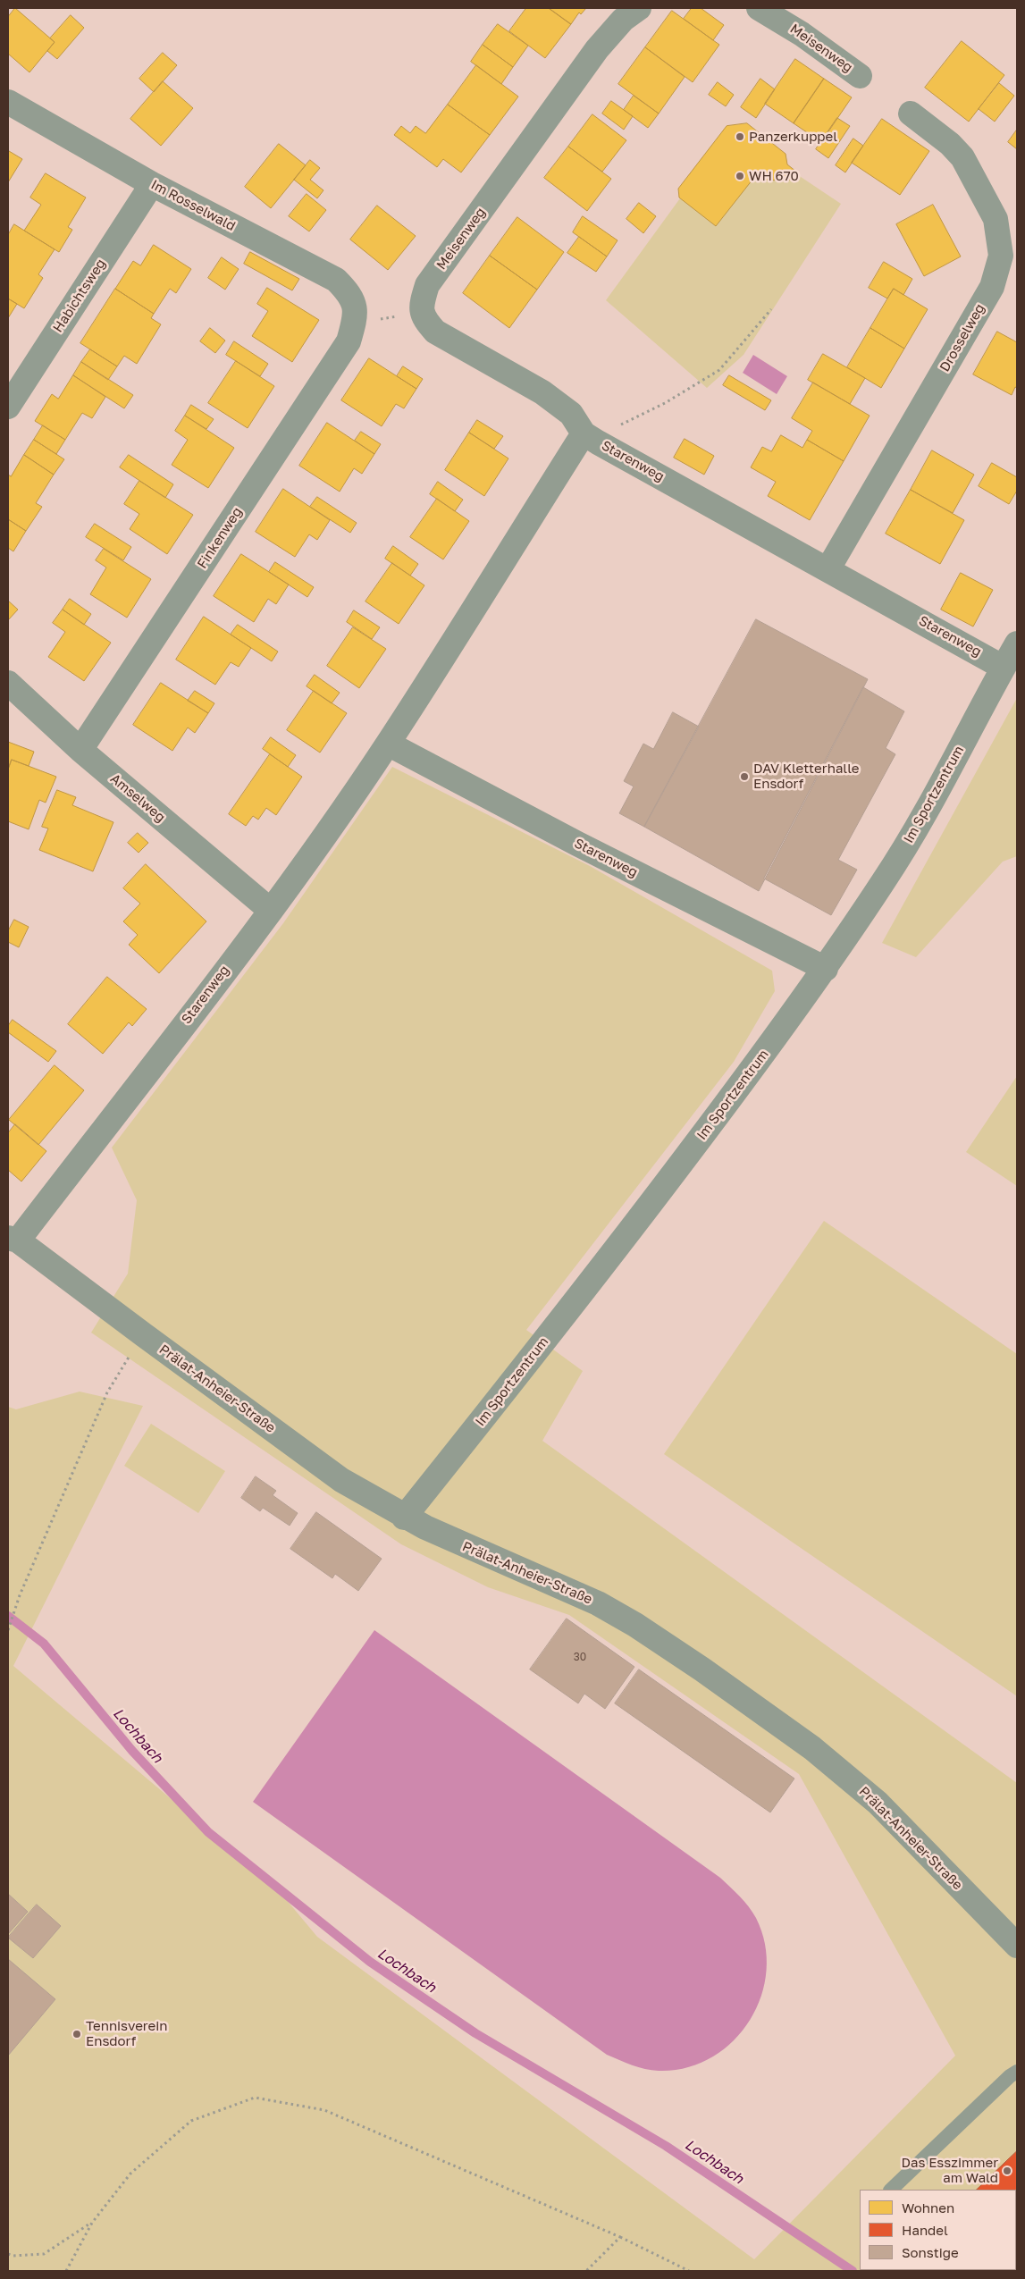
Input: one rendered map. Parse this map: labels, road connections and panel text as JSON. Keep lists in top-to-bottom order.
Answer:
{
  "streets": {
    "street": [
      "Meisenweg",
      "Im Rosselwald",
      "Habichtsweg",
      "Drosselweg",
      "Starenweg",
      "Finkenweg",
      "Im Sportzentrum",
      "Amselweg",
      "Prälat-Anheier-Straße"
    ]
  },
  "crossings": [
    ["Im Rosselwald", "Habichtsweg"],
    ["Im Rosselwald", "Finkenweg"],
    ["Drosselweg", "Starenweg"],
    ["Starenweg", "Im Sportzentrum"],
    ["Starenweg", "Amselweg"],
    ["Starenweg", "Prälat-Anheier-Straße"],
    ["Finkenweg", "Amselweg"],
    ["Im Sportzentrum", "Prälat-Anheier-Straße"]
  ],
  "water": ["Lochbach"],
  "places": [
    "Panzerkuppel",
    "WH 670",
    "DAV Kletterhalle Ensdorf",
    "Tennisverein Ensdorf",
    "Das Esszimmer am Wald"
  ],
  "house_numbers": ["30"],
  "legend": ["Wohnen", "Handel", "Sonstige"]
}
